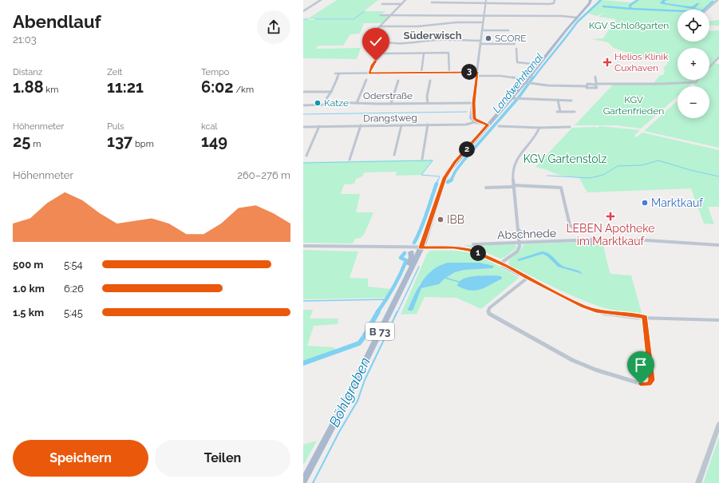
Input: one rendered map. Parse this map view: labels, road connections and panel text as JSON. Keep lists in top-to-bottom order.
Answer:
{
  "streets": {
    "main road": ["B 73"],
    "street": ["Oderstraße", "Drangstweg", "Abschnede"]
  },
  "districts": ["Süderwisch"],
  "water": ["Landwehrkanal", "Böhlgraben"],
  "parks": ["KGV Schloßgarten", "KGV Gartenfrieden", "KGV Gartenstolz"],
  "places": {
    "other": [
      "SCORE",
      "Katze",
      "Marktkauf",
      "IBB"
    ],
    "health": ["Helios Klinik Cuxhaven", "LEBEN Apotheke im Marktkauf"]
  },
  "page": {
    "heading": ["Abendlauf", "21:03"],
    "map_buttons": ["+", "−"],
    "stats": [
      ["Distanz", "1.88 km"],
      ["Zeit", "11:21"],
      ["Tempo", "6:02 /km"],
      ["Höhenmeter", "25 m"],
      ["Puls", "137 bpm"],
      ["kcal", "149"]
    ],
    "pins": ["3", "2", "1"],
    "chart": ["Höhenmeter", "260–276 m"],
    "list": [
      {
        "name": "500 m",
        "note": "5:54"
      },
      {
        "name": "1.0 km",
        "note": "6:26"
      },
      {
        "name": "1.5 km",
        "note": "5:45"
      }
    ],
    "buttons": ["Speichern", "Teilen"]
  }
}
